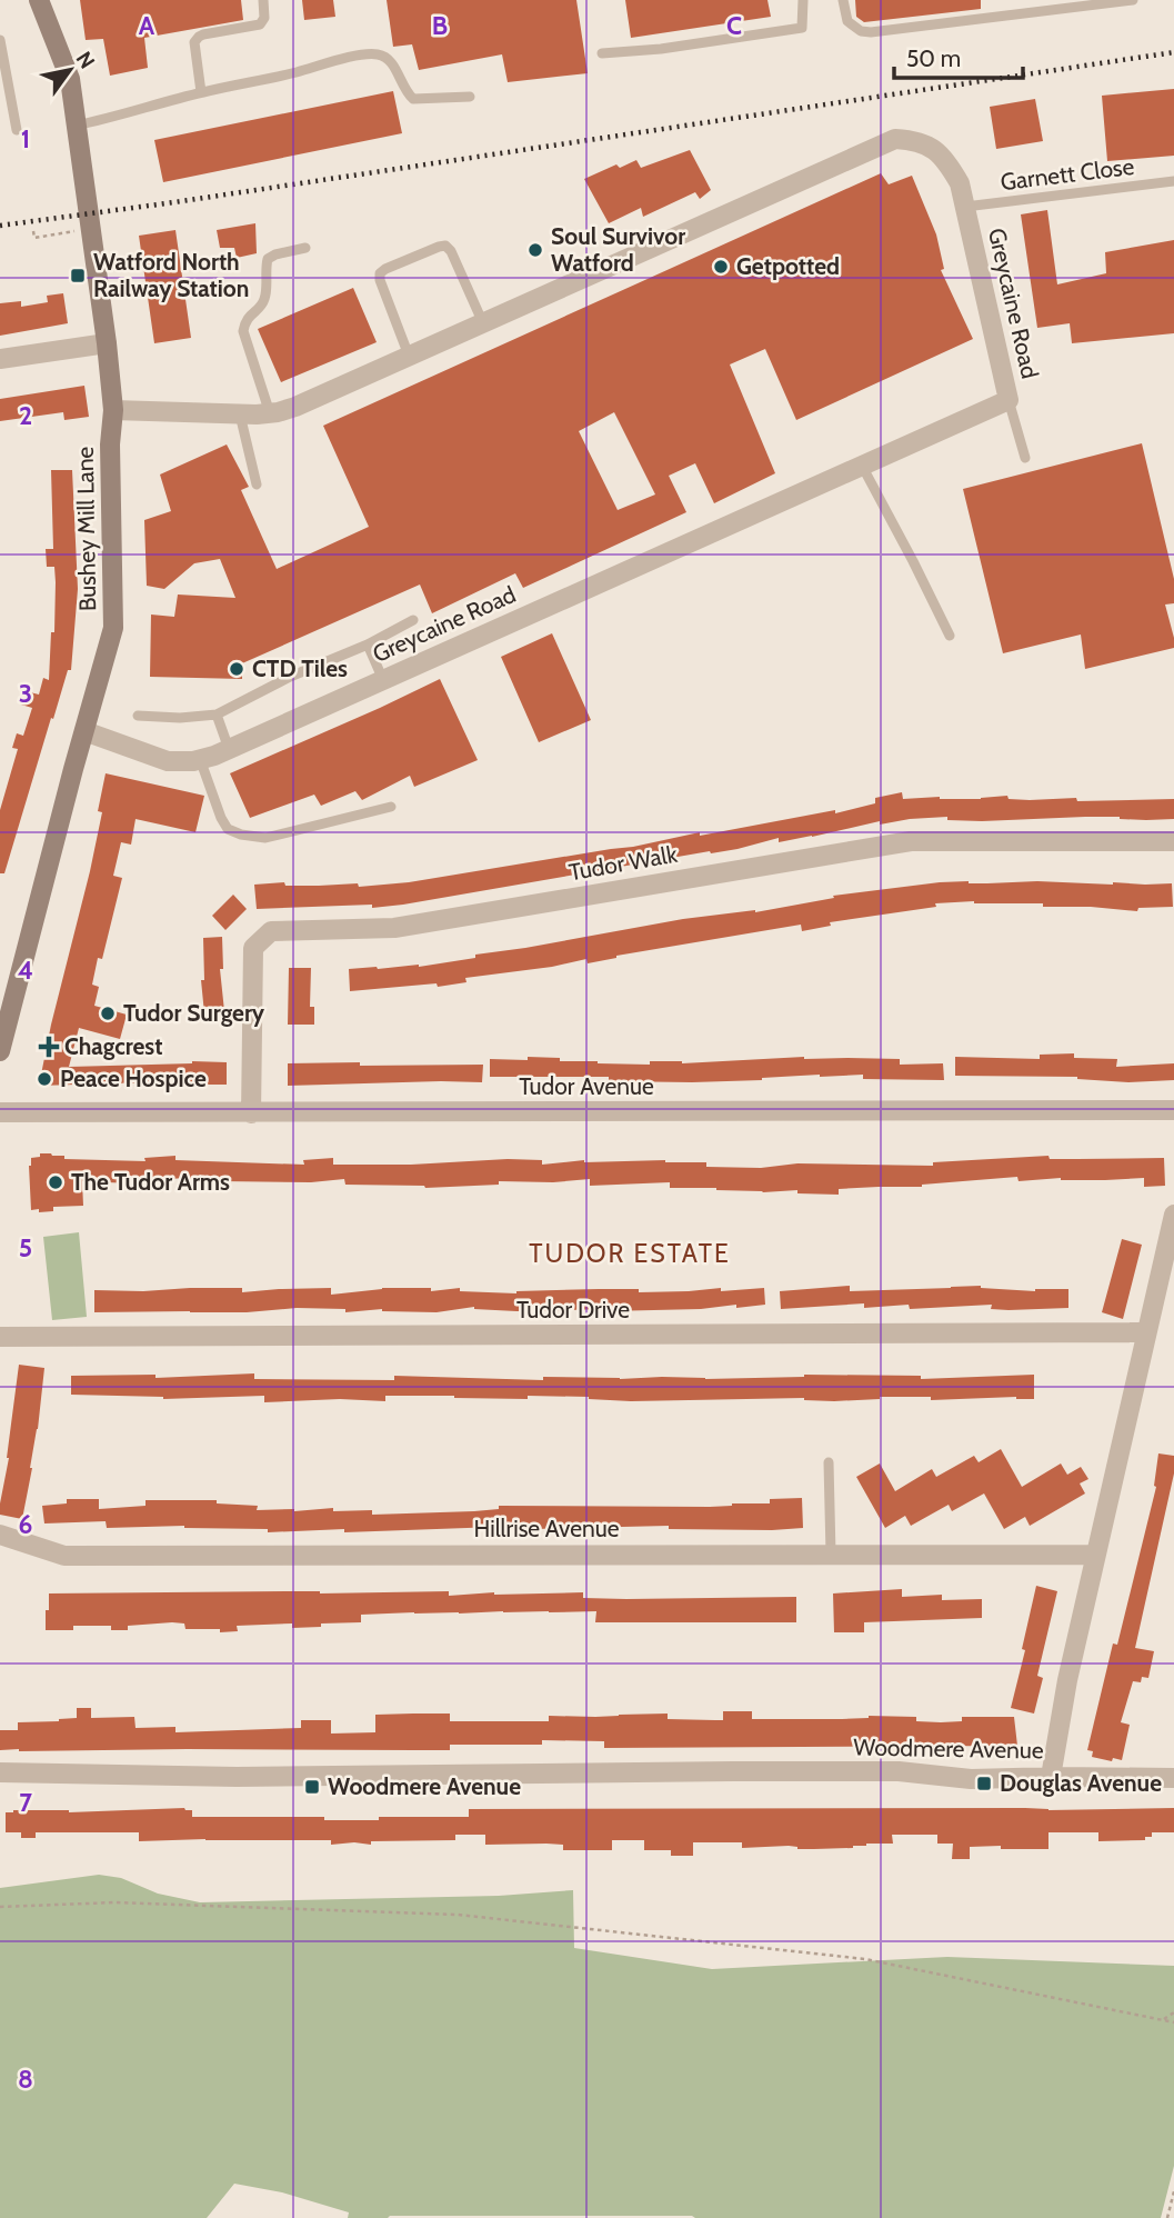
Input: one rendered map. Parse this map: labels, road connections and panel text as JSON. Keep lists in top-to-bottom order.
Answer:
{
  "streets": {
    "street": [
      "Greycaine Road",
      "Bushey Mill Lane",
      "Tudor Walk",
      "Tudor Avenue",
      "Tudor Drive",
      "Hillrise Avenue",
      "Woodmere Avenue"
    ],
    "lane": ["Garnett Close"]
  },
  "crossings": [
    ["Garnett Close", "Greycaine Road"],
    ["Greycaine Road", "Bushey Mill Lane"],
    ["Tudor Walk", "Tudor Avenue"]
  ],
  "districts": ["TUDOR ESTATE"],
  "places": {
    "other": [
      "Soul Survivor Watford",
      "Getpotted",
      "CTD Tiles",
      "Tudor Surgery",
      "Peace Hospice",
      "The Tudor Arms"
    ],
    "transit": ["Watford North Railway Station", "Douglas Avenue", "Woodmere Avenue"],
    "health": ["Chagcrest"]
  },
  "scale_bar": "50 m",
  "north": "top right",
  "grid": {
    "columns": ["A", "B", "C"],
    "rows": [
      "1",
      "2",
      "3",
      "4",
      "5",
      "6",
      "7",
      "8"
    ]
  }
}
